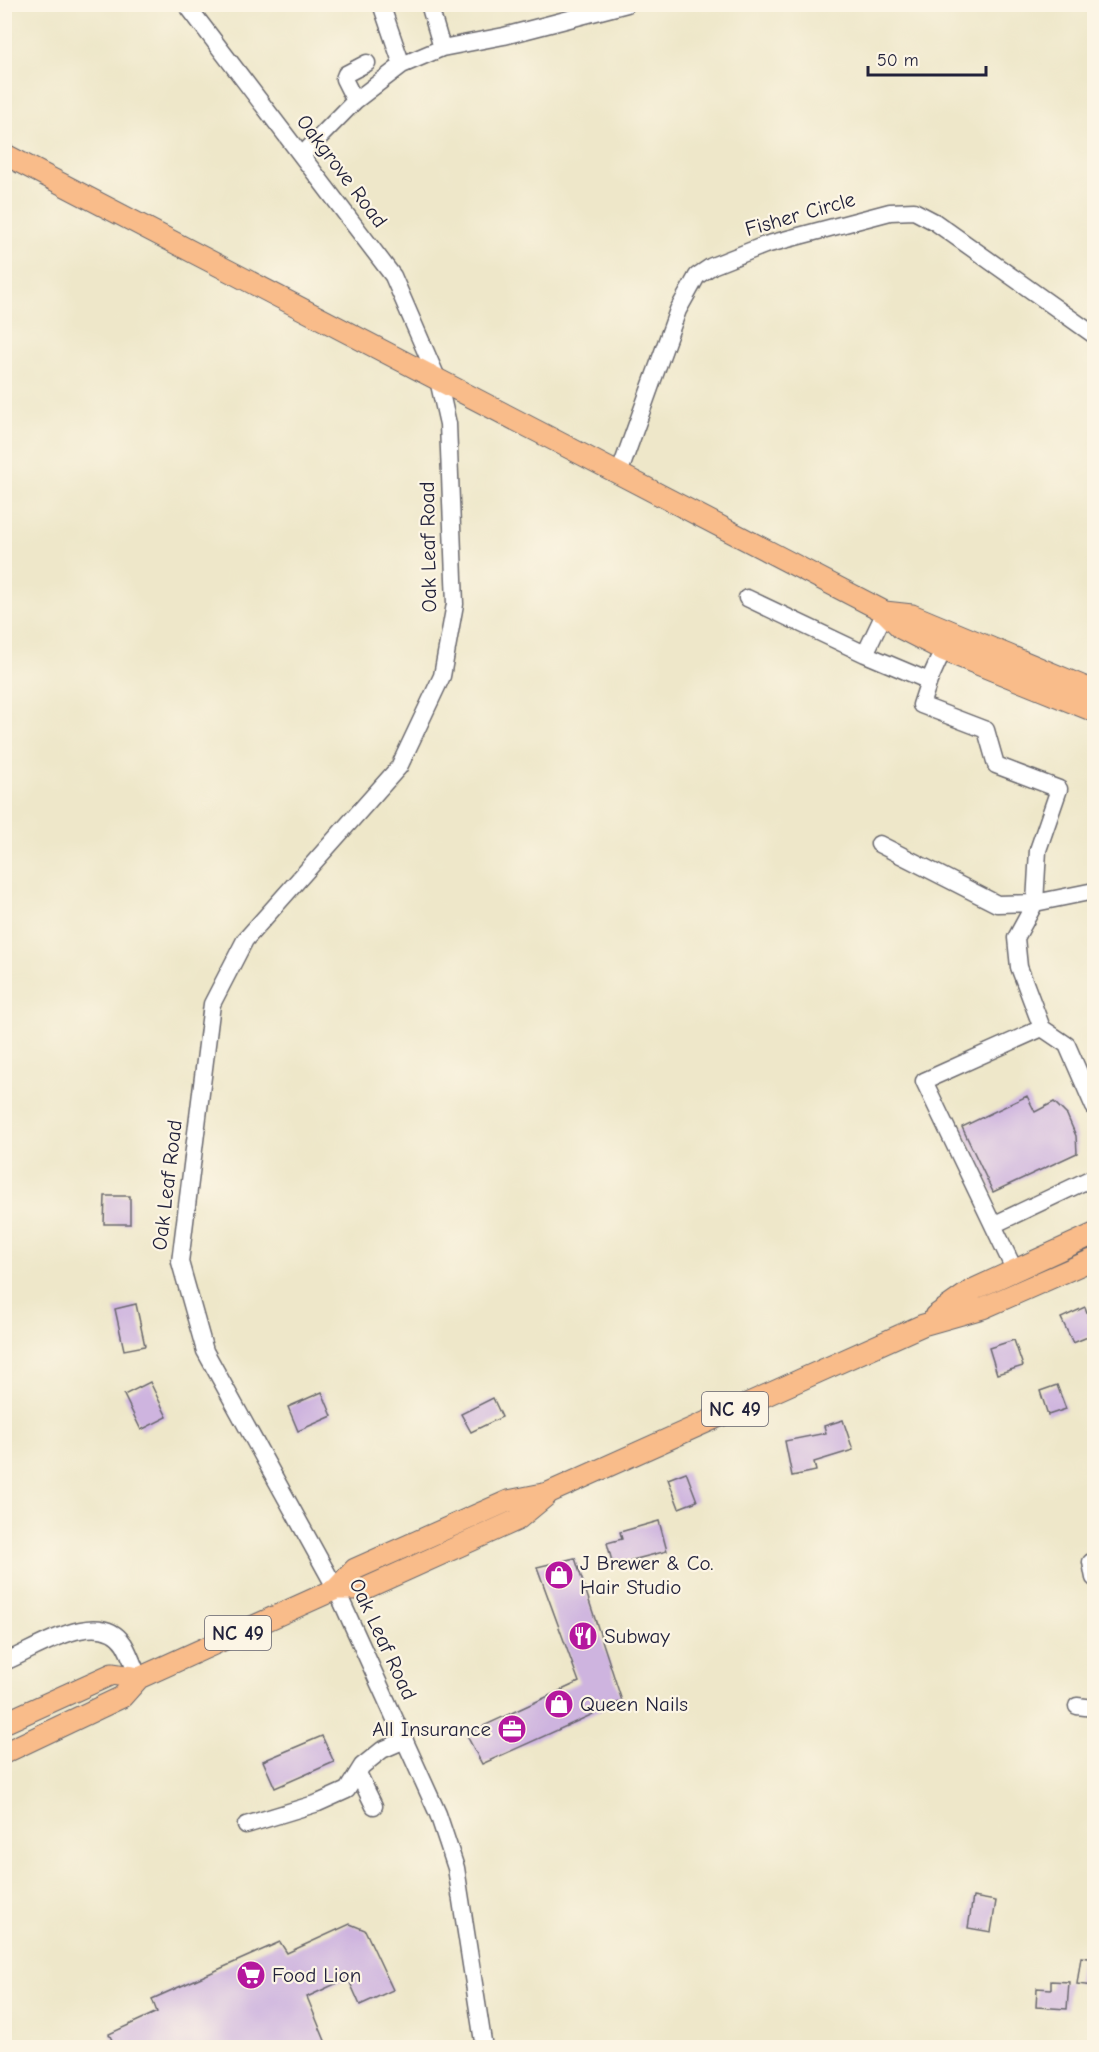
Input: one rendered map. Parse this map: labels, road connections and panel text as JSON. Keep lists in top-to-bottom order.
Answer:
{
  "streets": {
    "main road": ["NC 49"],
    "street": ["Oakgrove Road", "Fisher Circle", "Oak Leaf Road"]
  },
  "crossings": [
    ["Oakgrove Road", "Oak Leaf Road"],
    ["Oak Leaf Road", "NC 49"]
  ],
  "places": {
    "shop": ["J Brewer & Co. Hair Studio", "Queen Nails"],
    "restaurant": ["Subway"],
    "office": ["All Insurance"],
    "supermarket": ["Food Lion"]
  },
  "scale_bar": "50 m"
}
